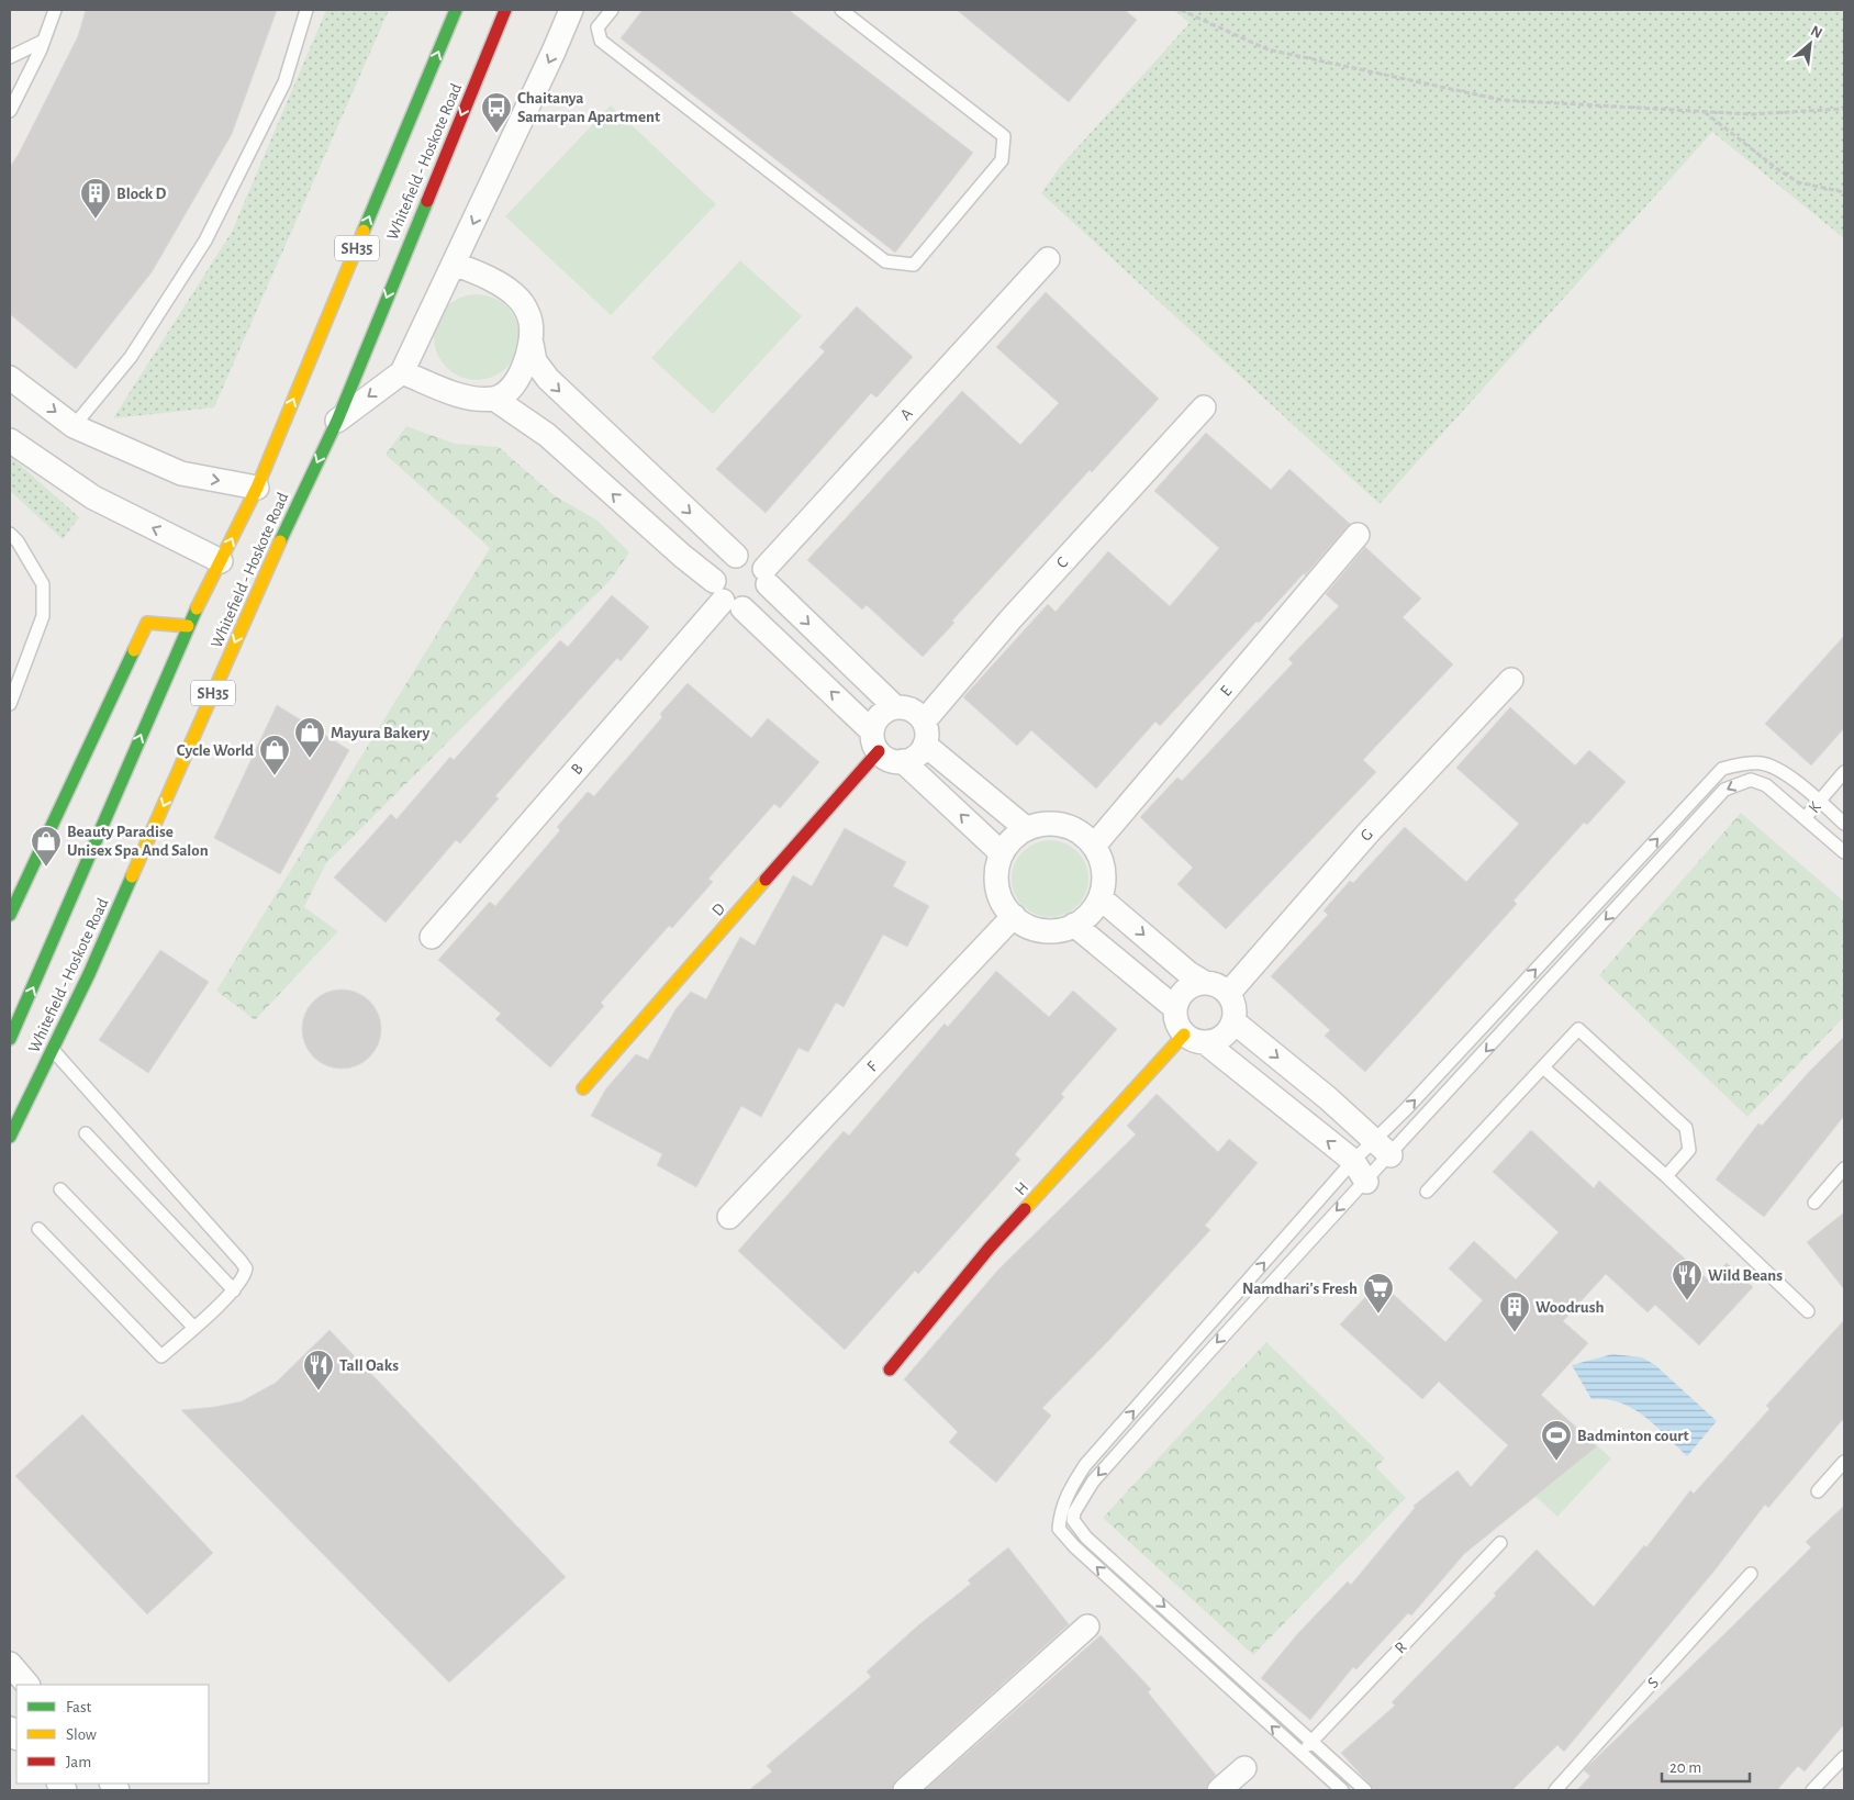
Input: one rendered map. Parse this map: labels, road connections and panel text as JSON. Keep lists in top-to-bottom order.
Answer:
{
  "streets": {
    "main road": [
      "Whitefield - Hoskote Road",
      "SH35",
      "D",
      "H"
    ],
    "street": [
      "A",
      "C",
      "E",
      "B",
      "G",
      "F"
    ],
    "lane": ["K", "R", "S"]
  },
  "crossings": [
    ["A", "B"],
    ["C", "D"],
    ["E", "F"],
    ["G", "H"]
  ],
  "places": {
    "bus stop": ["Chaitanya Samarpan Apartment"],
    "building": ["Block D", "Woodrush"],
    "shop": ["Mayura Bakery", "Cycle World", "Beauty Paradise Unisex Spa And Salon"],
    "restaurant": ["Wild Beans", "Tall Oaks"],
    "supermarket": ["Namdhari's Fresh"],
    "sports": ["Badminton court"]
  },
  "legend": ["Fast", "Slow", "Jam"],
  "scale_bar": "20 m",
  "north": "top right"
}
